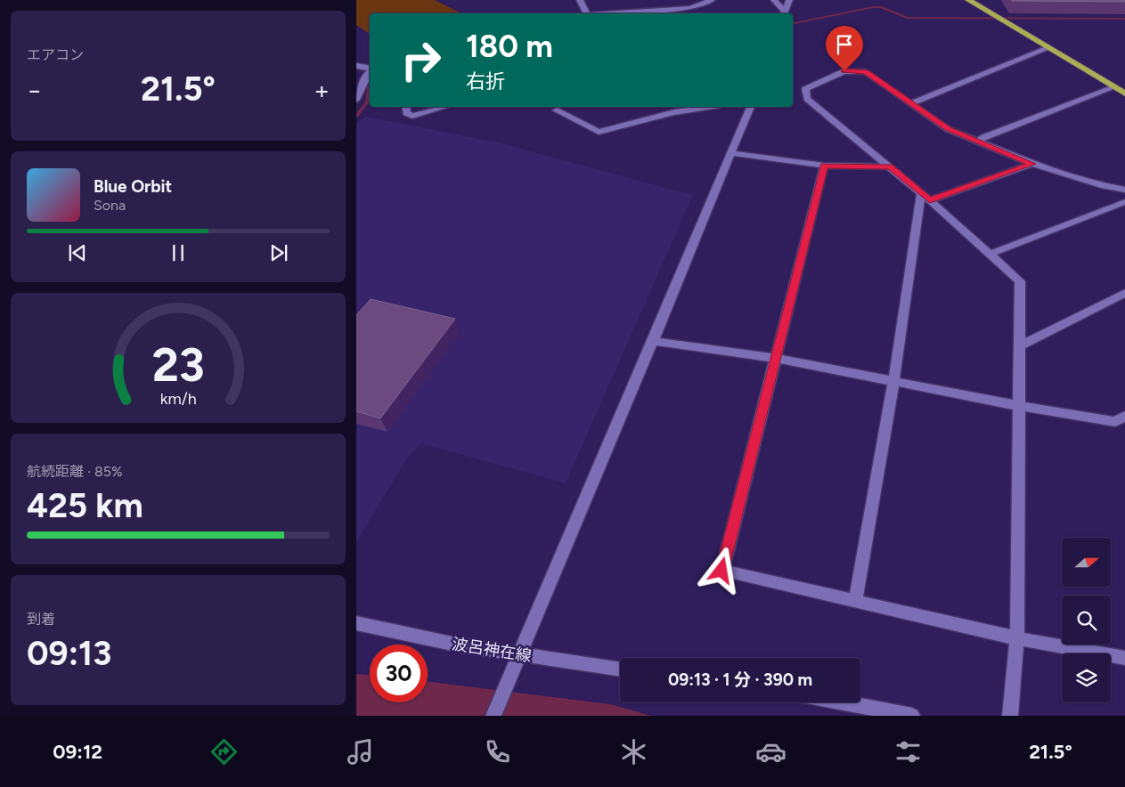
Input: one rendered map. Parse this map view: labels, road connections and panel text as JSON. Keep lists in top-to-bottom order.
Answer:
{
  "streets": {
    "street": ["波呂神在線"]
  },
  "north": "right",
  "page": {
    "tile": [
      "エアコン",
      ["航続距離 · 85%", "425 km"],
      ["到着", "09:13"]
    ],
    "turn": ["180 m", "右折"],
    "heat": ["−", "21.5°", "+"],
    "song": ["Blue Orbit", "Sona"],
    "limit": "30",
    "trip": "09:13 · 1 分 · 390 m",
    "tabs": ["09:12", "21.5°"],
    "gauge": ["23", "km/h"]
  }
}
